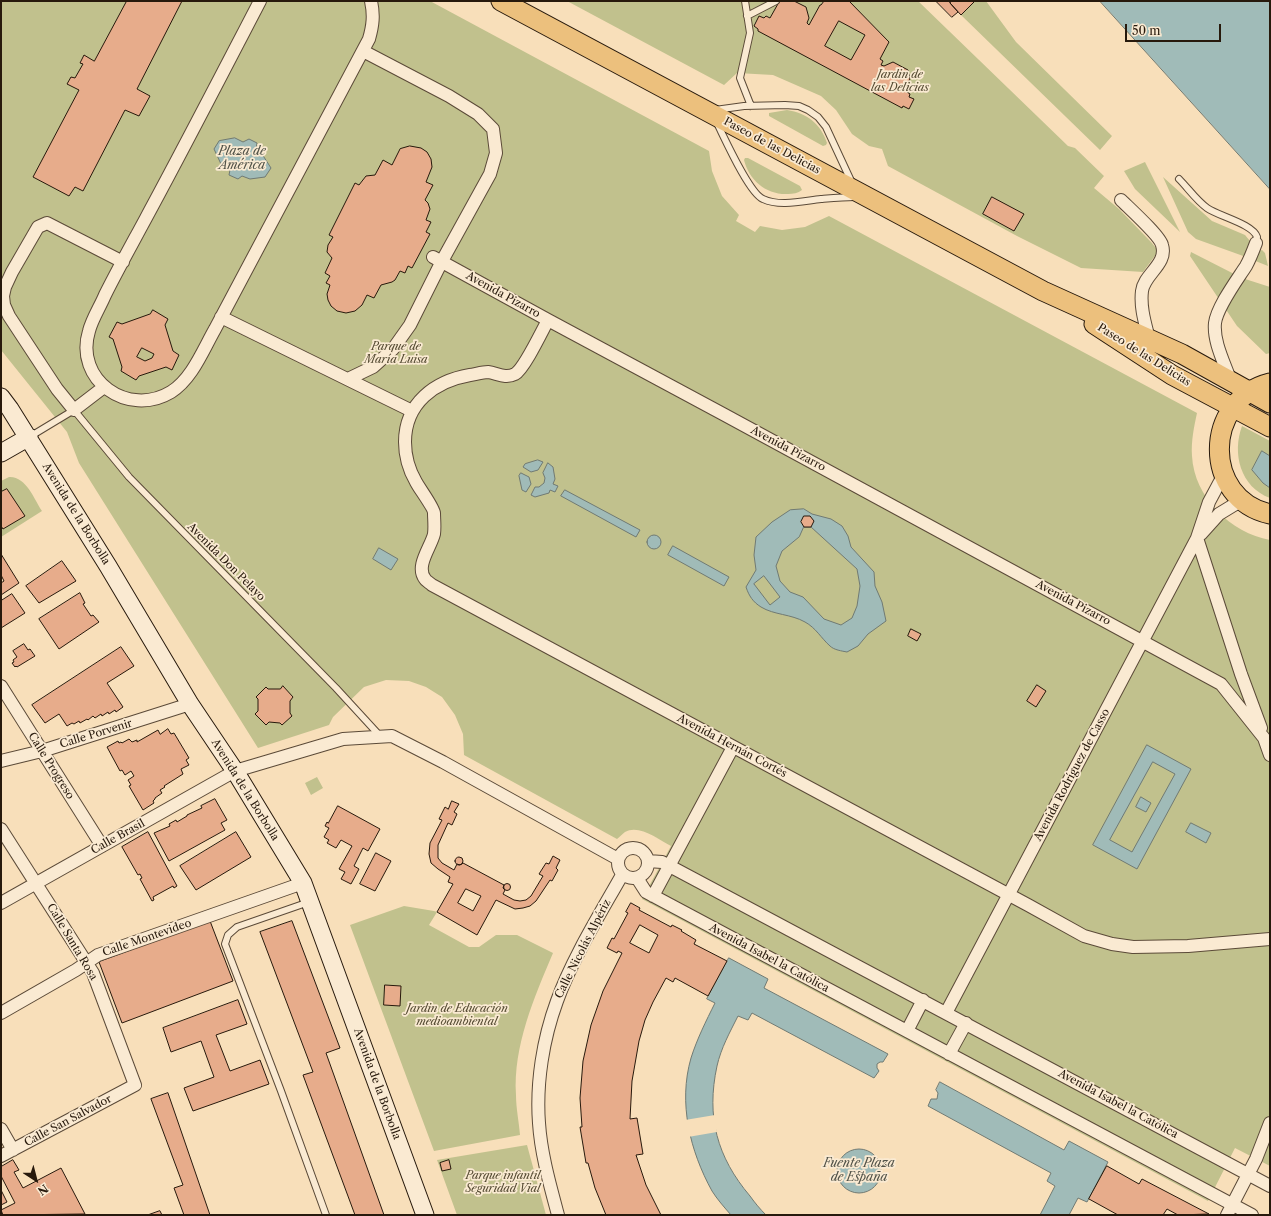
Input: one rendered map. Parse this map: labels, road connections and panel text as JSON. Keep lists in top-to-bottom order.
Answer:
{
  "streets": {
    "main road": ["Paseo de las Delicias", "Avenida de la Borbolla"],
    "street": [
      "Avenida Pizarro",
      "Calle Porvenir",
      "Avenida Hernán Cortés",
      "Calle Progreso",
      "Avenida Rodríguez de Casso",
      "Calle Brasil",
      "Calle Montevideo",
      "Calle Santa Rosa",
      "Calle Nicolás Alpériz",
      "Avenida Isabel la Católica",
      "Calle San Salvador"
    ],
    "lane": ["Avenida Don Pelayo"]
  },
  "crossings": [
    ["Avenida Pizarro", "Avenida Rodríguez de Casso"],
    ["Avenida de la Borbolla", "Calle Porvenir"],
    ["Avenida de la Borbolla", "Calle Brasil"],
    ["Avenida de la Borbolla", "Calle Montevideo"],
    ["Avenida Don Pelayo", "Calle Brasil"],
    ["Calle Porvenir", "Calle Progreso"],
    ["Avenida Hernán Cortés", "Avenida Rodríguez de Casso"],
    ["Calle Progreso", "Calle Brasil"],
    ["Avenida Rodríguez de Casso", "Avenida Isabel la Católica"],
    ["Calle Brasil", "Calle Santa Rosa"],
    ["Calle Brasil", "Calle Nicolás Alpériz"],
    ["Calle Brasil", "Avenida Isabel la Católica"],
    ["Calle Montevideo", "Calle Santa Rosa"],
    ["Calle Santa Rosa", "Calle San Salvador"],
    ["Calle Nicolás Alpériz", "Avenida Isabel la Católica"]
  ],
  "water": ["Plaza de América", "Fuente Plaza de España"],
  "parks": [
    "Jardin de las Delicias",
    "Parque de María Luisa",
    "Jardin de Educación medioambiental",
    "Parque infantil Seguridad Vial"
  ],
  "scale_bar": "50 m",
  "north": "bottom right"
}
